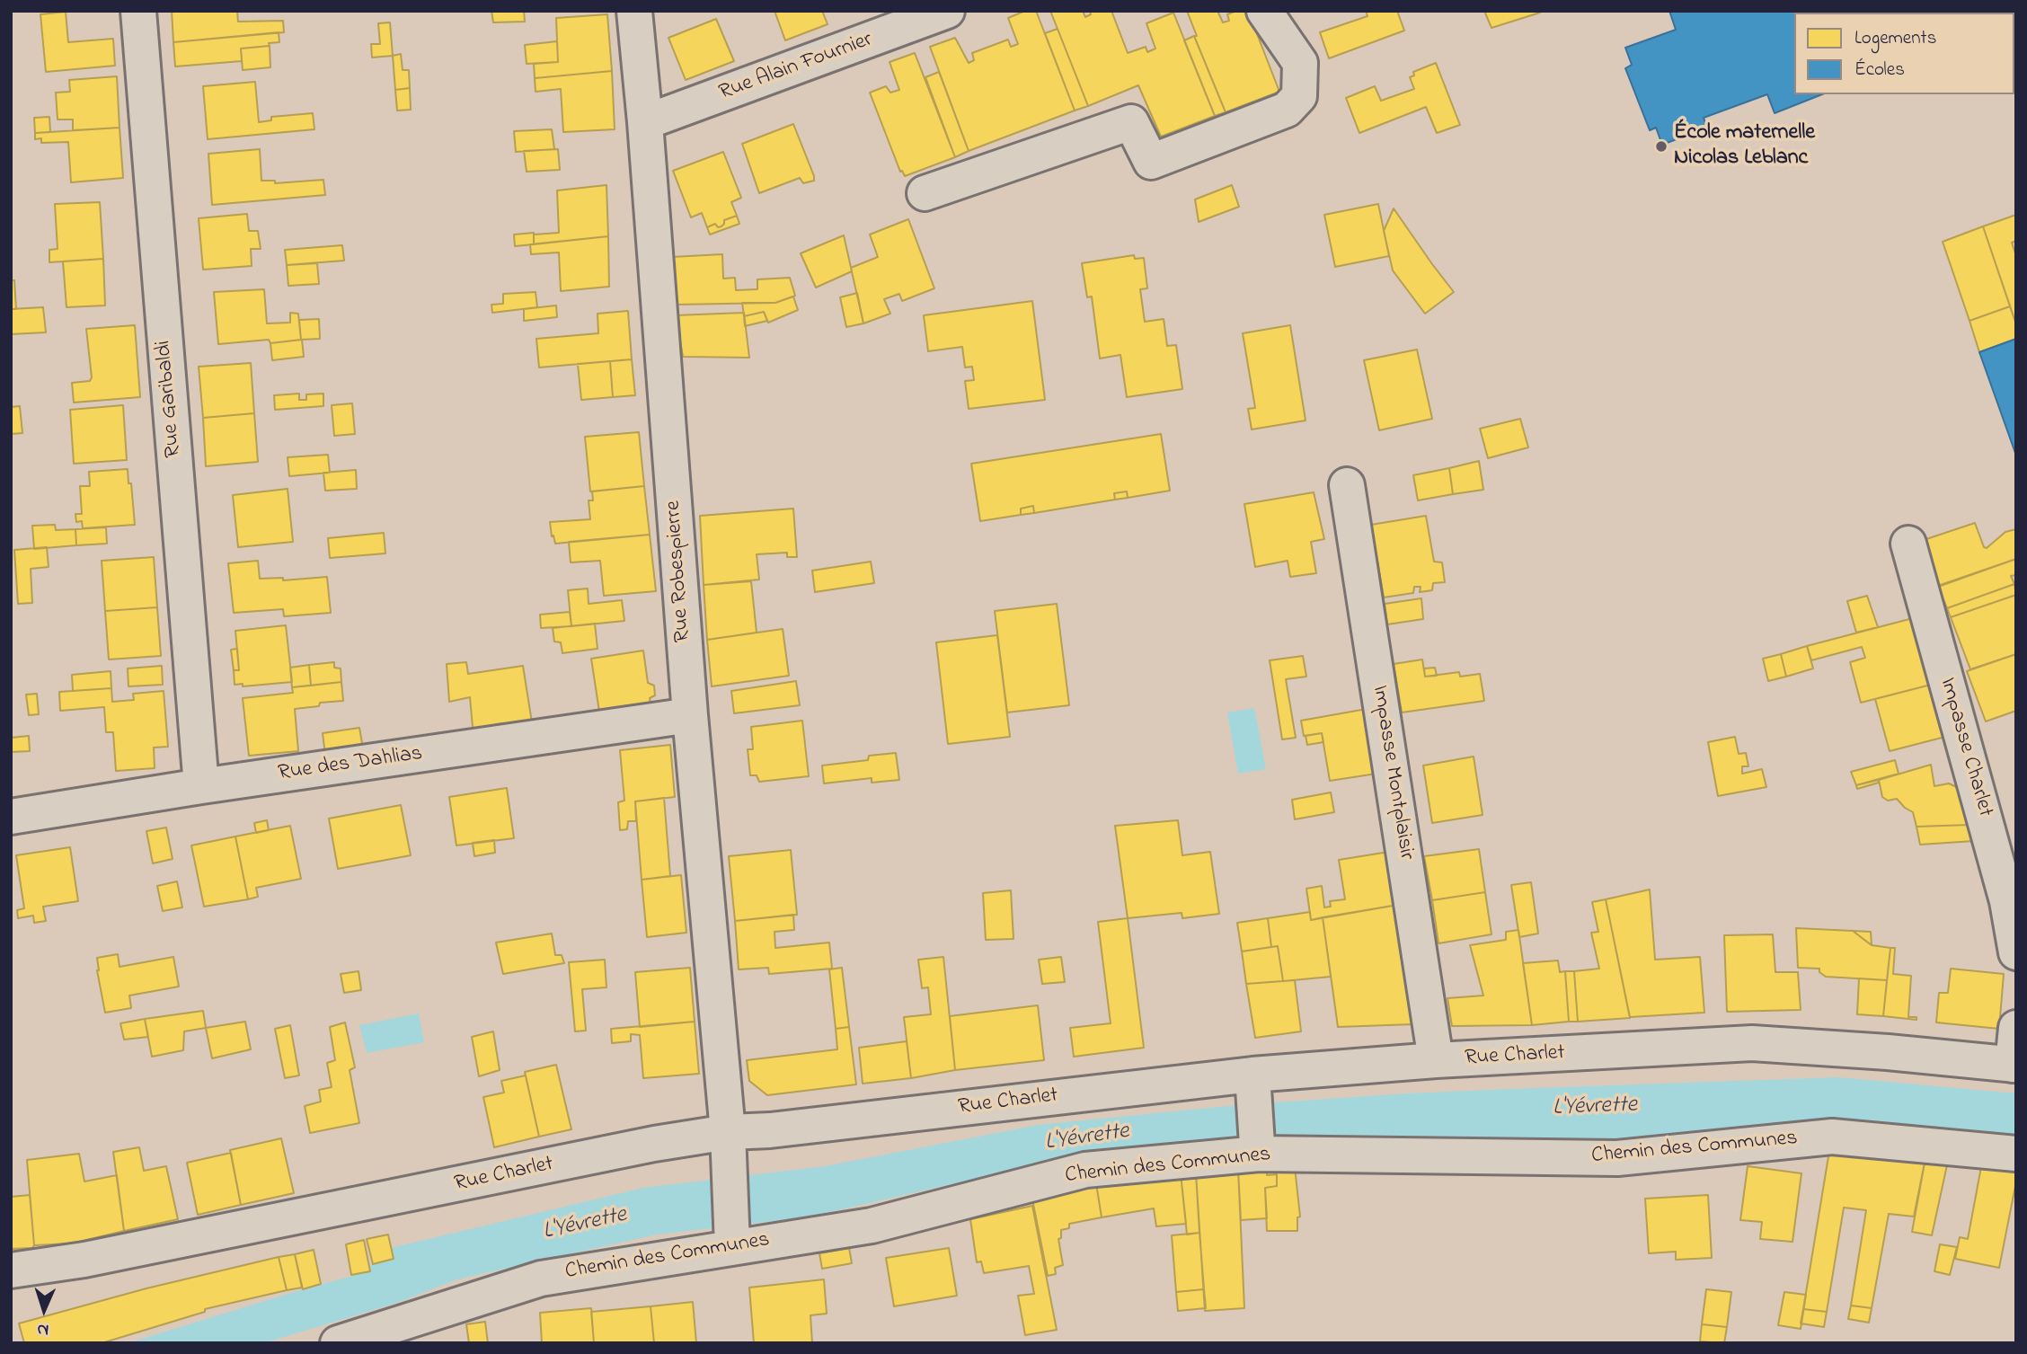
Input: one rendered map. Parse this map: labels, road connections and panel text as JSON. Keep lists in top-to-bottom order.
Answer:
{
  "streets": {
    "street": [
      "Rue Alain Fournier",
      "Rue Garibaldi",
      "Rue Robespierre",
      "Impasse Charlet",
      "Rue des Dahlias",
      "Impasse Montplaisir",
      "Rue Charlet",
      "Chemin des Communes"
    ]
  },
  "crossings": [
    ["Rue Alain Fournier", "Rue Robespierre"],
    ["Rue Garibaldi", "Rue des Dahlias"],
    ["Rue Robespierre", "Rue des Dahlias"],
    ["Rue Robespierre", "Rue Charlet"],
    ["Rue Robespierre", "Chemin des Communes"],
    ["Impasse Montplaisir", "Rue Charlet"]
  ],
  "water": ["L'Yévrette"],
  "places": ["École maternelle Nicolas Leblanc"],
  "legend": ["Logements", "Écoles"],
  "north": "bottom"
}
